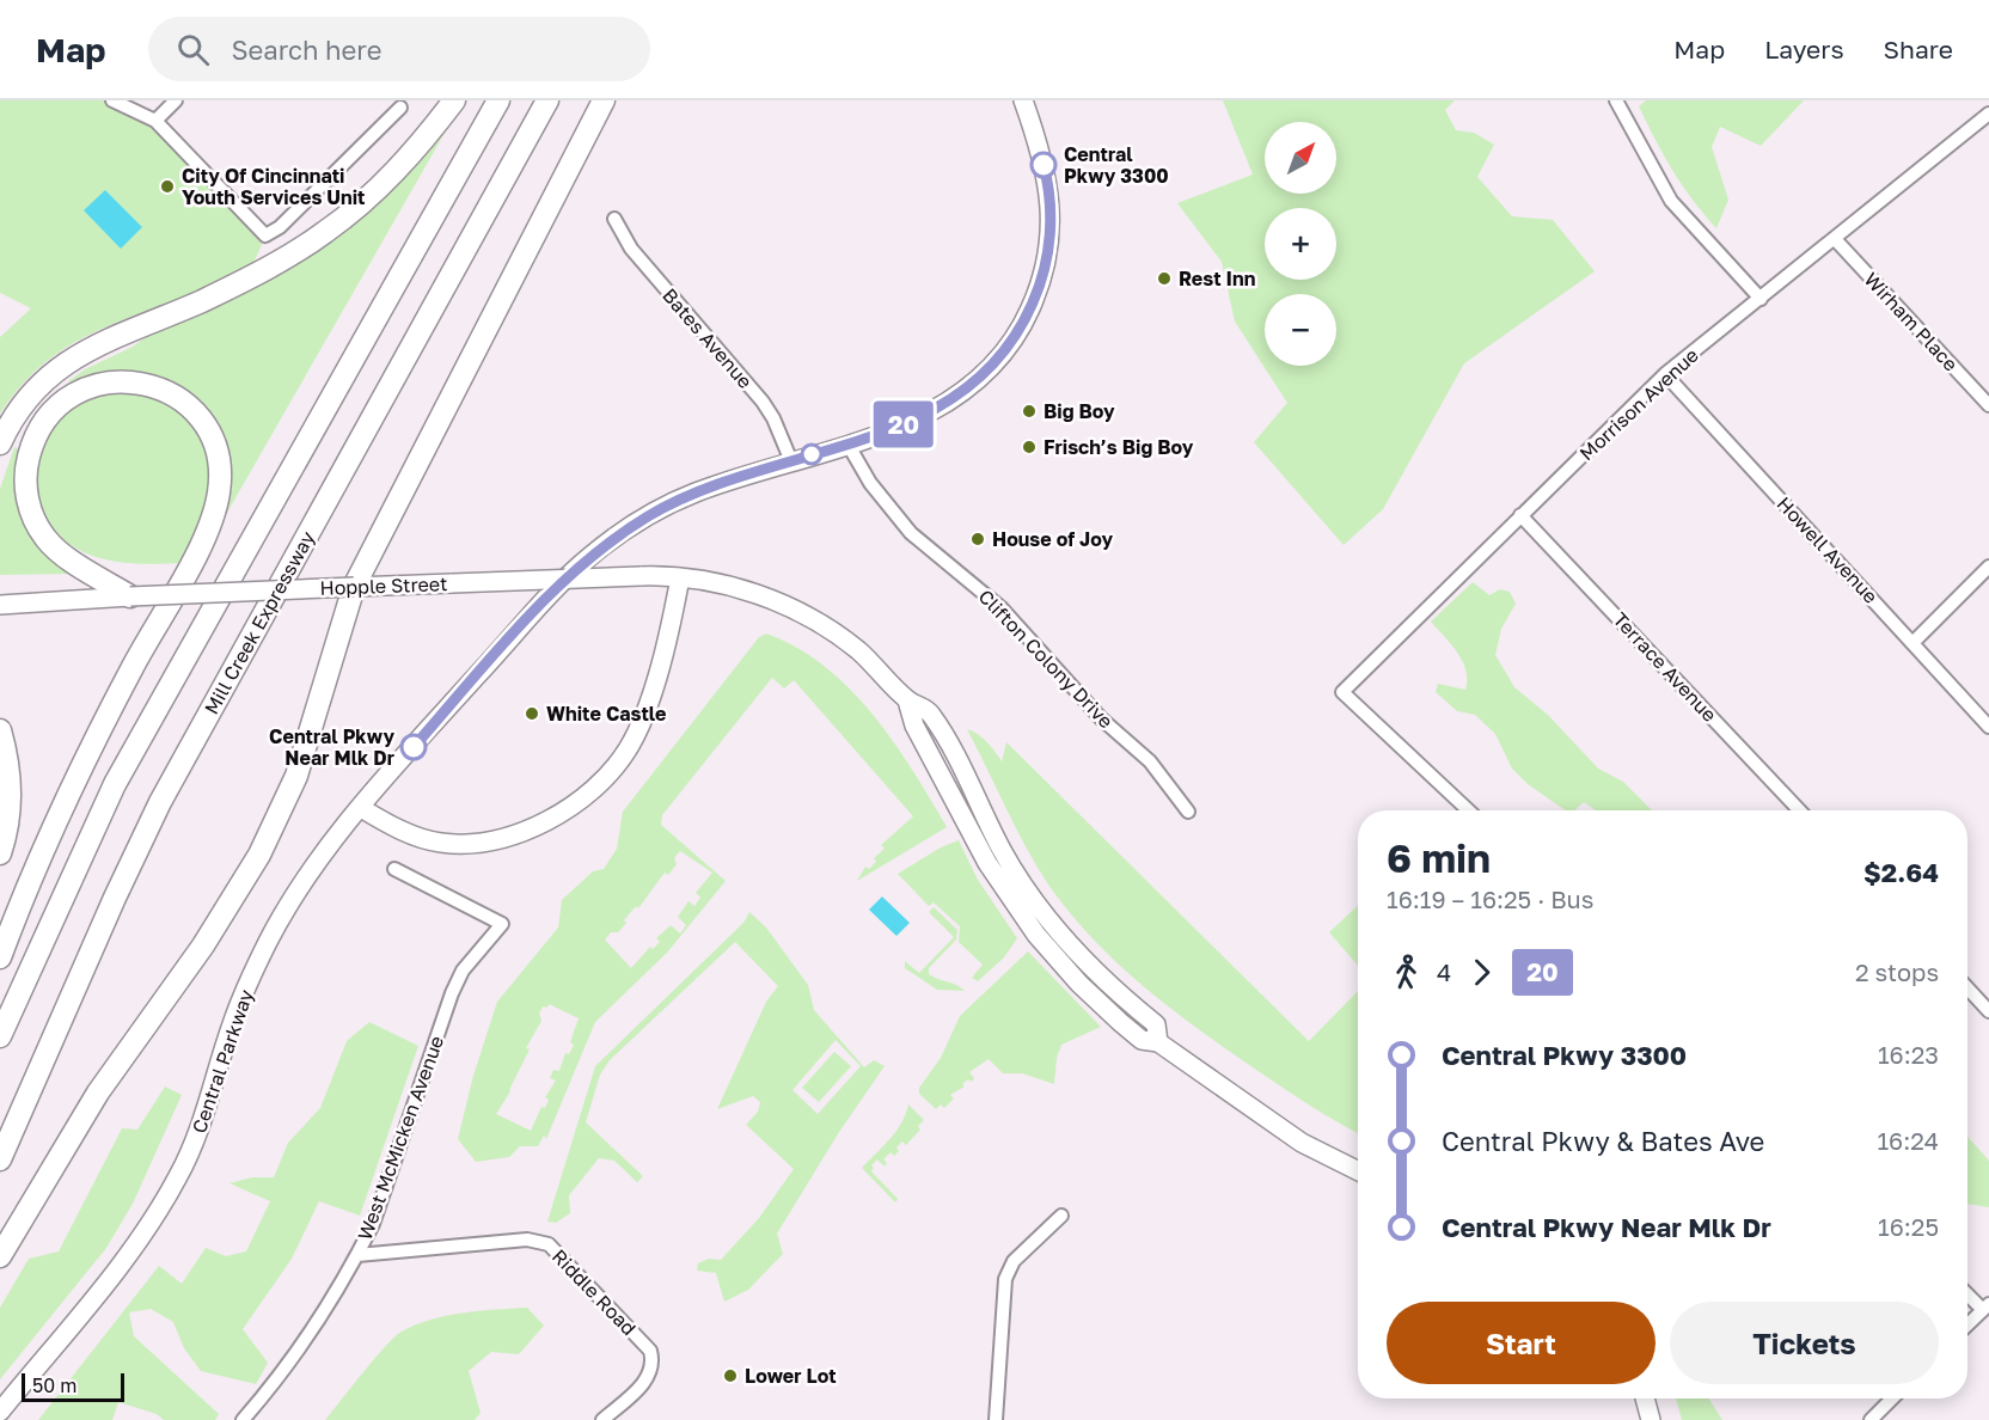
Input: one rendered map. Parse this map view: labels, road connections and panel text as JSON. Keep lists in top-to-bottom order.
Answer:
{
  "streets": {
    "highway": ["Mill Creek Expressway"],
    "main road": ["Hopple Street", "Central Parkway"],
    "street": [
      "Wirham Place",
      "Bates Avenue",
      "Morrison Avenue",
      "Howell Avenue",
      "Clifton Colony Drive",
      "Terrace Avenue",
      "West McMicken Avenue",
      "Riddle Road"
    ]
  },
  "crossings": [
    ["Wirham Place", "Morrison Avenue"],
    ["Bates Avenue", "Central Parkway"],
    ["Morrison Avenue", "Howell Avenue"],
    ["Morrison Avenue", "Terrace Avenue"],
    ["Clifton Colony Drive", "Central Parkway"],
    ["West McMicken Avenue", "Riddle Road"]
  ],
  "places": [
    "Central Pkwy 3300",
    "City Of Cincinnati Youth Services Unit",
    "Rest Inn",
    "Big Boy",
    "Frisch’s Big Boy",
    "House of Joy",
    "White Castle",
    "Central Pkwy Near Mlk Dr",
    "Lower Lot"
  ],
  "lines": ["bus line 20"],
  "scale_bar": "50 m",
  "north": "top right",
  "page": {
    "header": "Map",
    "search": "Search here",
    "nav": ["Map", "Layers", "Share"],
    "on_map": "20",
    "map_buttons": ["+", "−"],
    "heading": ["6 min", "16:19 – 16:25 · Bus", "$2.64"],
    "legs": ["4", "20", "2 stops"],
    "list": [
      {
        "name": "Central Pkwy 3300",
        "value": "16:23"
      },
      {
        "name": "Central Pkwy & Bates Ave",
        "value": "16:24"
      },
      {
        "name": "Central Pkwy Near Mlk Dr",
        "value": "16:25"
      }
    ],
    "buttons": ["Start", "Tickets"],
    "scale": "50 m"
  }
}
